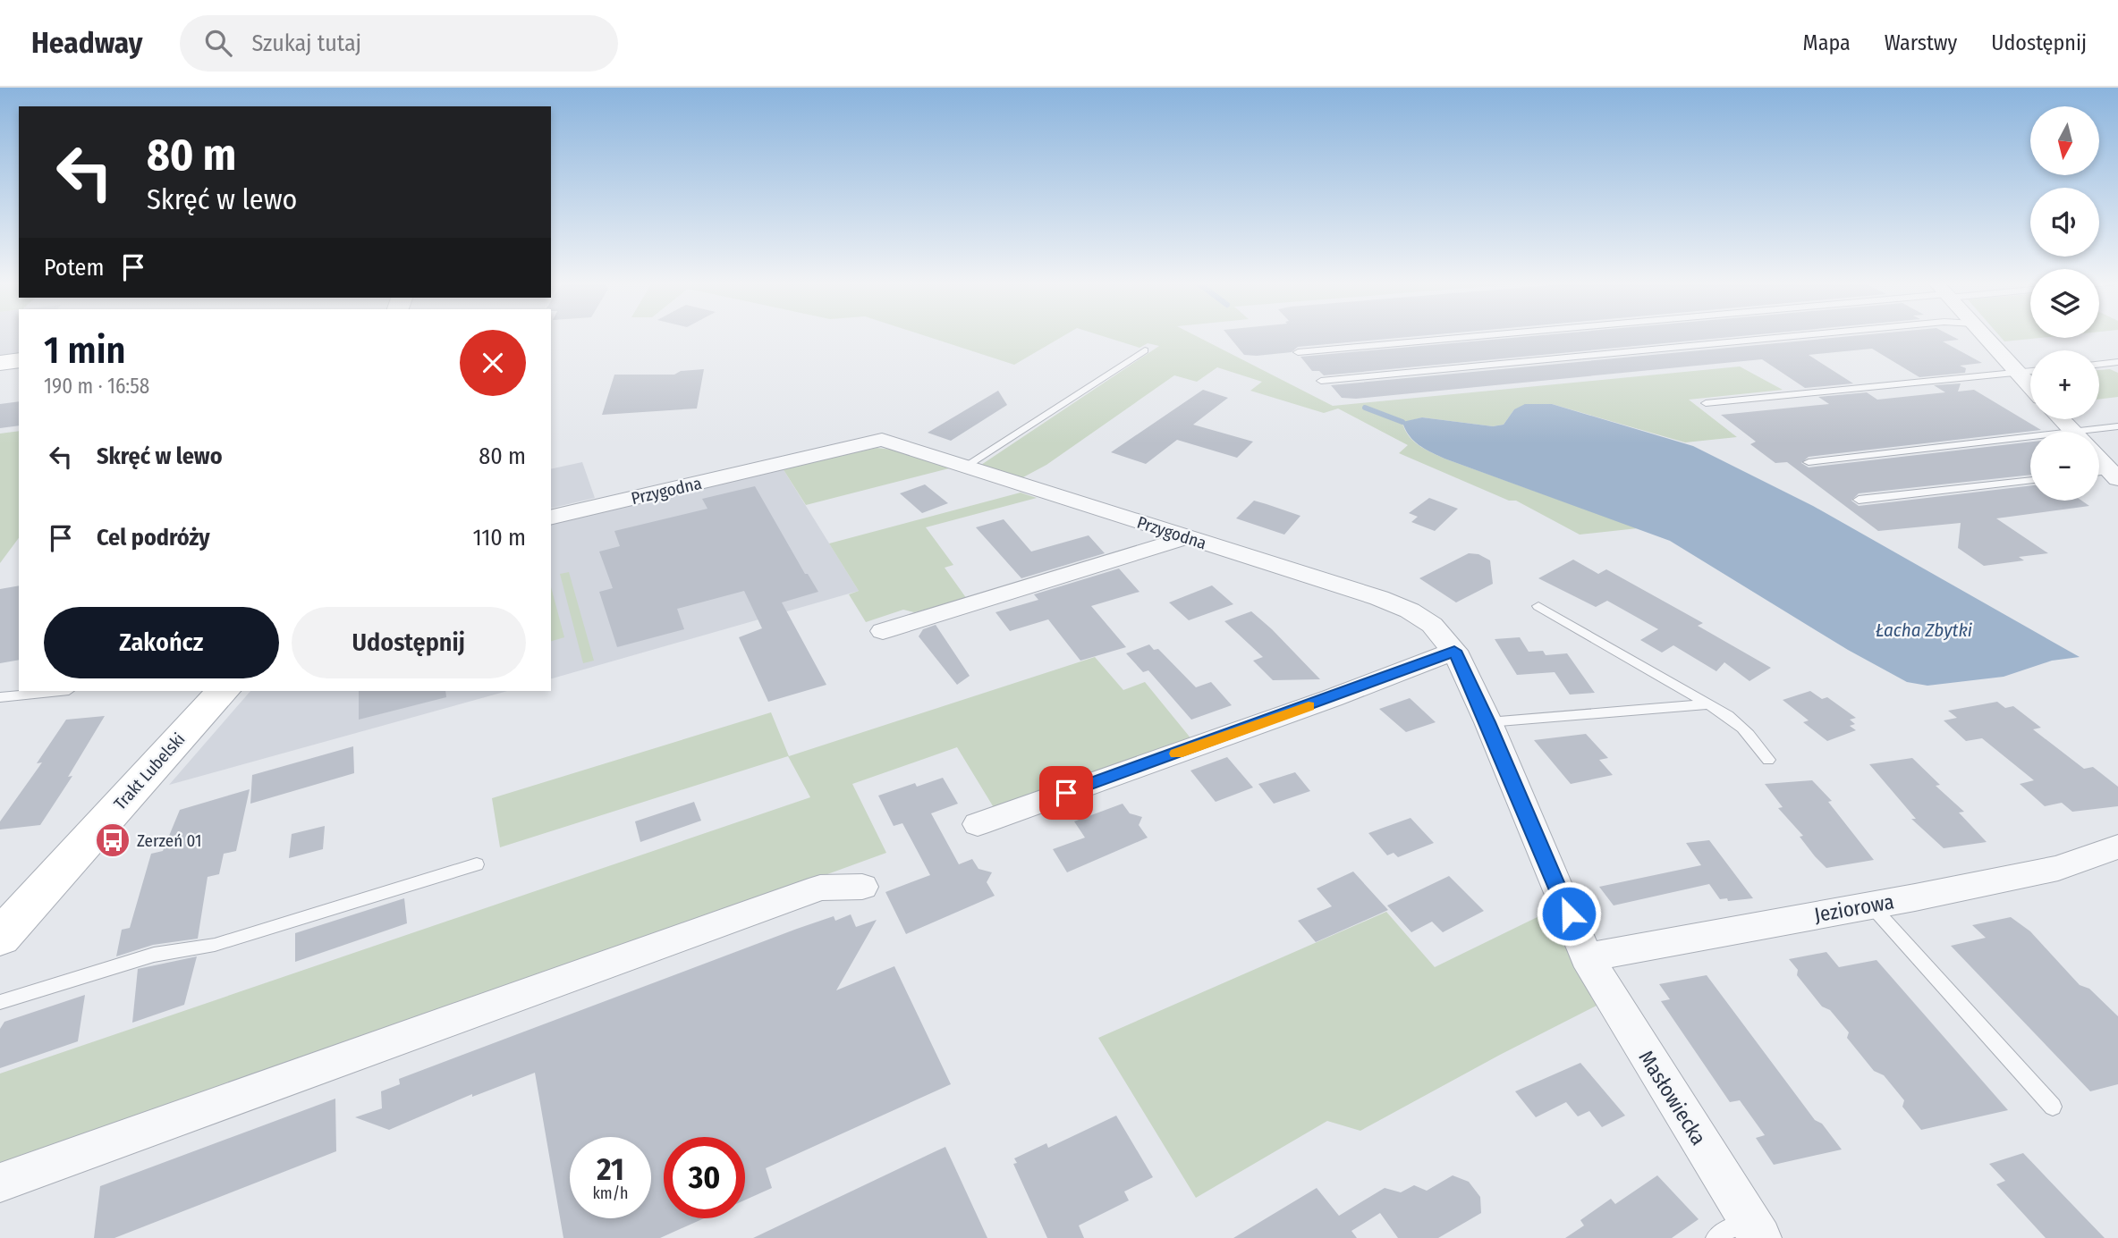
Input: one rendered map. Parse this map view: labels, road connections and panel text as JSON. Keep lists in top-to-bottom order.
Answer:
{
  "streets": {
    "street": [
      "Przygodna",
      "Trakt Lubelski",
      "Jeziorowa",
      "Masłowiecka"
    ]
  },
  "crossings": [
    ["Przygodna", "Jeziorowa"],
    ["Przygodna", "Masłowiecka"],
    ["Jeziorowa", "Masłowiecka"]
  ],
  "water": ["Łacha Zbytki"],
  "places": {
    "bus stop": ["Zerzeń 01"]
  },
  "north": "bottom",
  "page": {
    "header": "Headway",
    "search": "Szukaj tutaj",
    "nav": ["Mapa", "Warstwy", "Udostępnij"],
    "map_buttons": ["+", "−"],
    "turn": ["80 m", "Skręć w lewo"],
    "then": "Potem",
    "heading": ["1 min", "190 m · 16:58"],
    "list": [
      {
        "name": "Skręć w lewo",
        "value": "80 m"
      },
      {
        "name": "Cel podróży",
        "value": "110 m"
      }
    ],
    "buttons": ["Zakończ", "Udostępnij"],
    "speed": "21 km/h",
    "limit": "30"
  }
}
